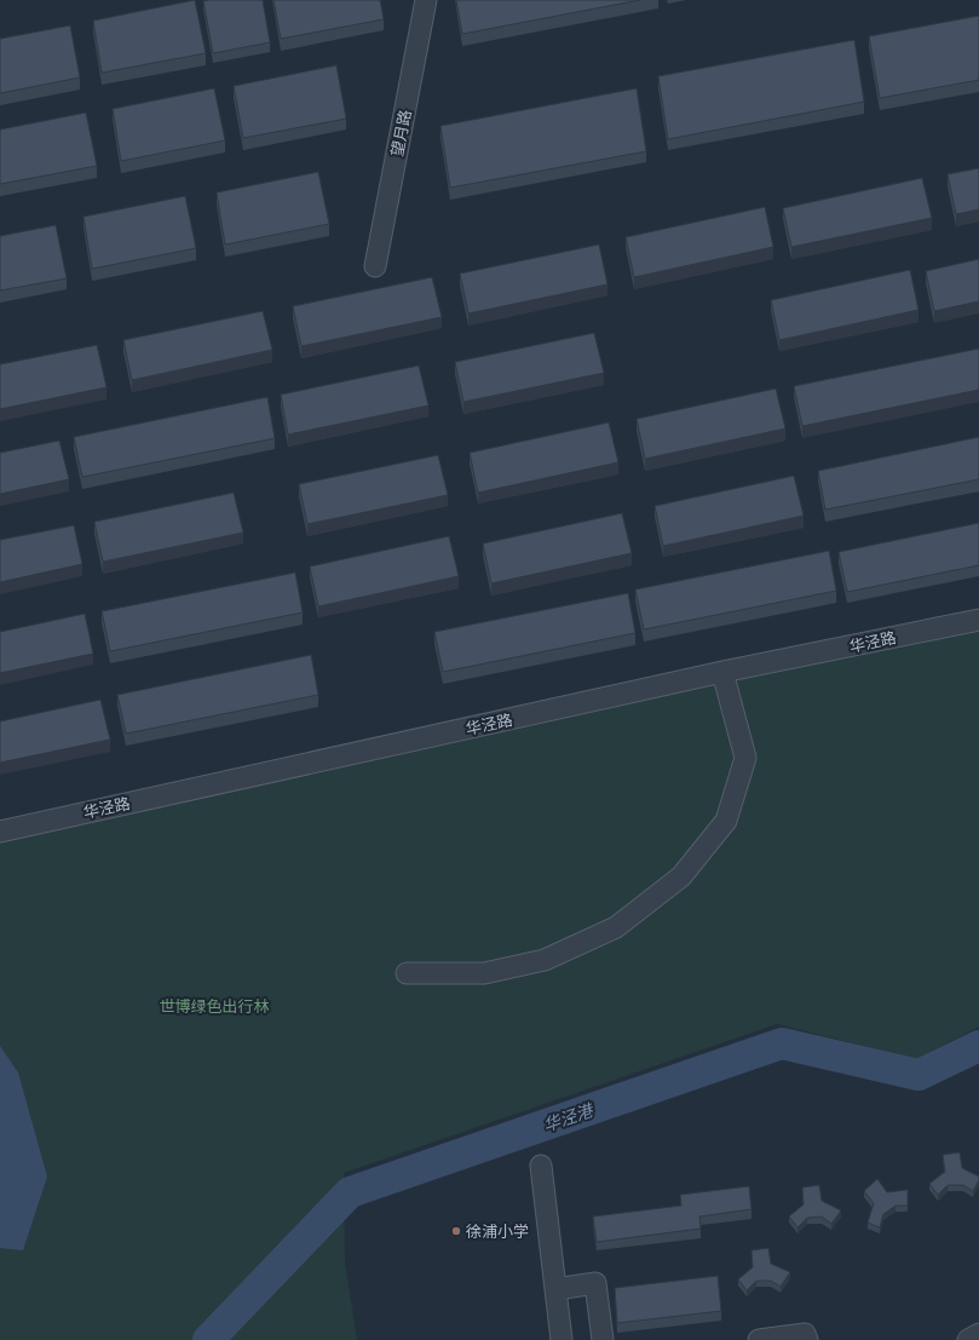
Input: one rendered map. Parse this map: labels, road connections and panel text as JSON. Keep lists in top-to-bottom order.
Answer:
{
  "streets": {
    "street": ["望月路", "华泾路"]
  },
  "water": ["华泾港"],
  "parks": ["世博绿色出行林"],
  "places": ["徐浦小学"]
}
